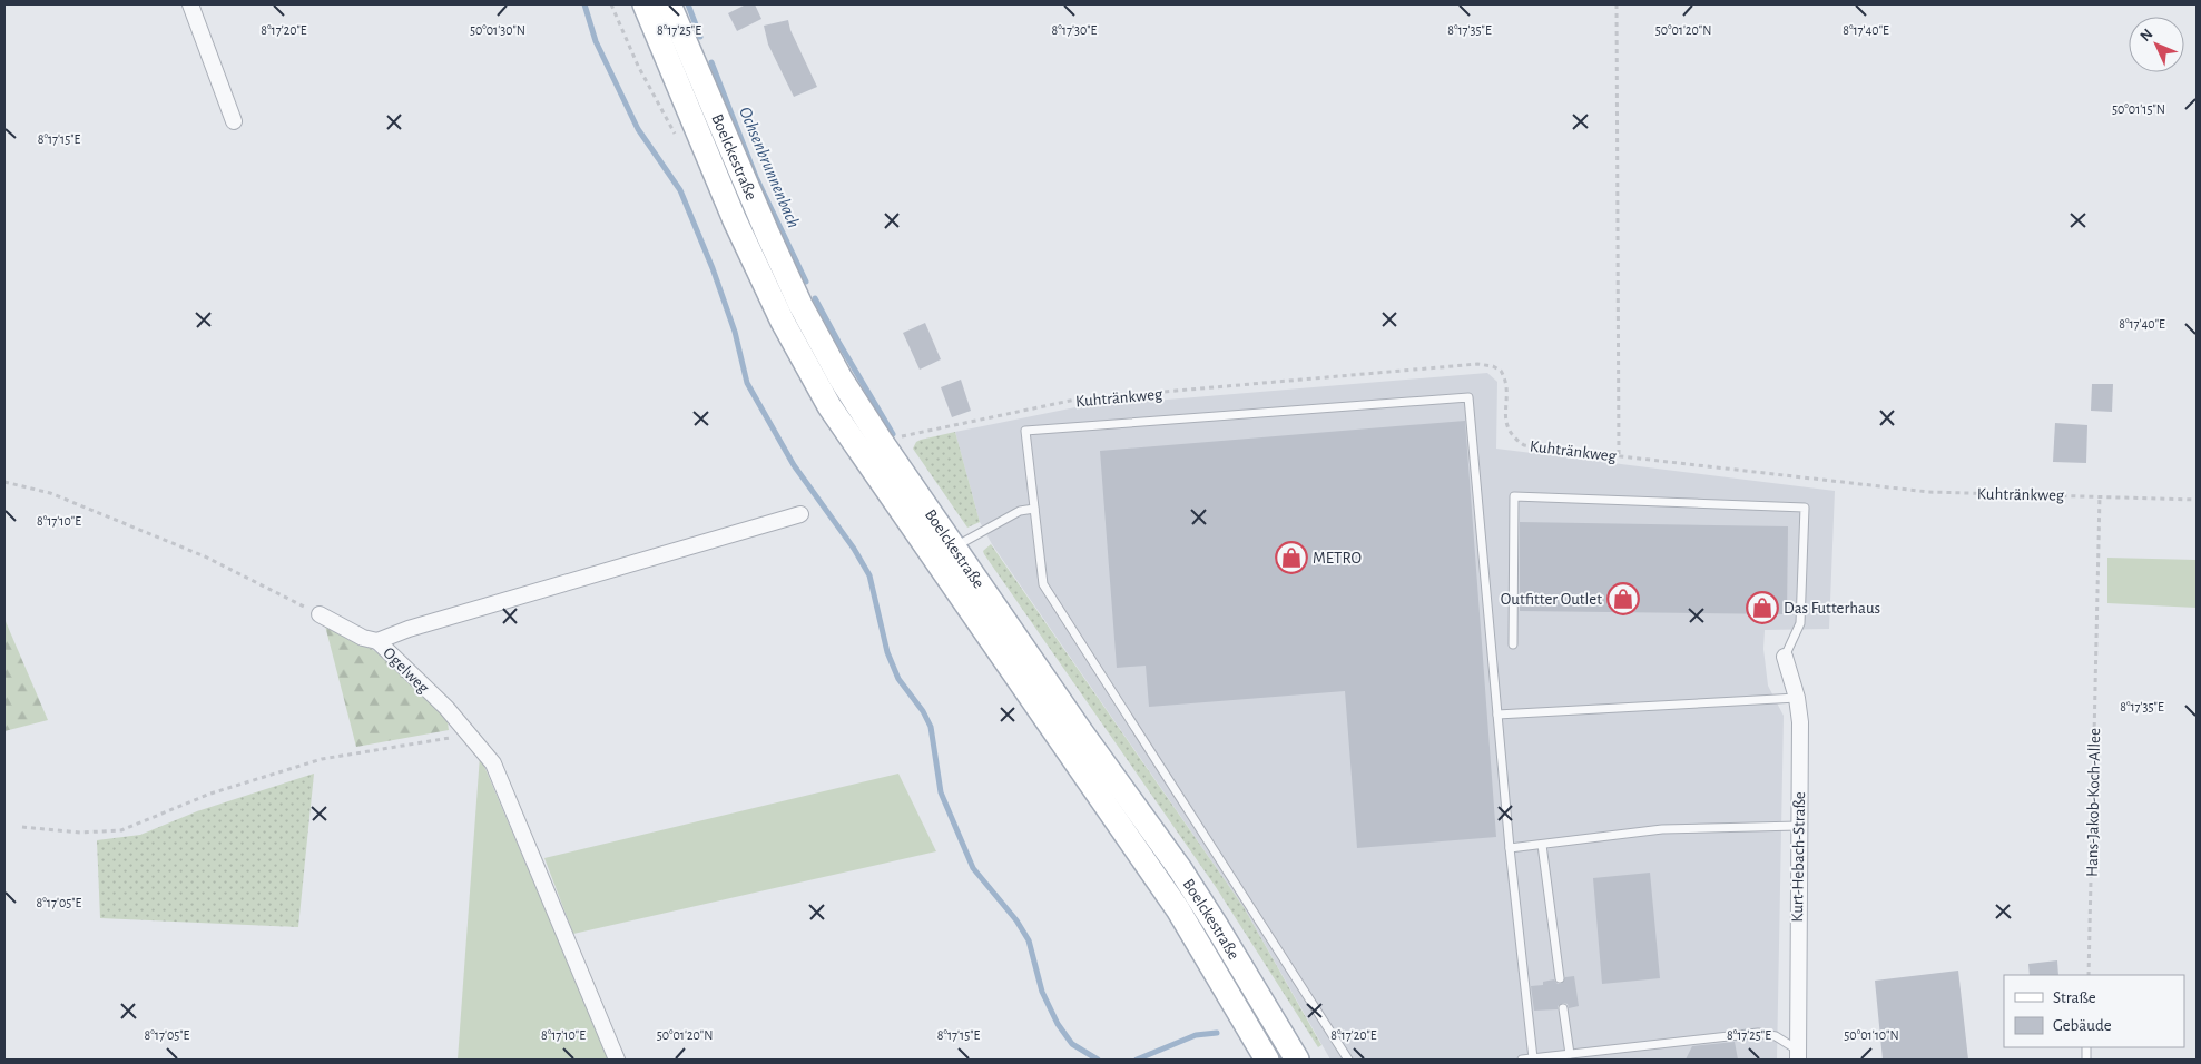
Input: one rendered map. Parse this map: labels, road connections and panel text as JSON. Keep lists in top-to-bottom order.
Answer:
{
  "streets": {
    "main road": ["Boelckestraße"],
    "street": ["Ogelweg", "Kurt-Hebach-Straße"],
    "path": ["Kuhtränkweg", "Hans-Jakob-Koch-Allee"]
  },
  "crossings": [
    ["Boelckestraße", "Kuhtränkweg"],
    ["Kuhtränkweg", "Hans-Jakob-Koch-Allee"]
  ],
  "water": ["Ochsenbrunnenbach"],
  "places": {
    "shop": ["METRO", "Outfitter Outlet", "Das Futterhaus"]
  },
  "legend": ["Straße", "Gebäude"],
  "north": "top left",
  "coordinates": [
    "8°17'20\"E",
    "8°17'25\"E",
    "8°17'30\"E",
    "8°17'35\"E",
    "8°17'40\"E",
    "50°01'30\"N",
    "50°01'20\"N",
    "50°01'15\"N",
    "8°17'15\"E",
    "8°17'10\"E",
    "8°17'05\"E",
    "50°01'10\"N"
  ]
}
